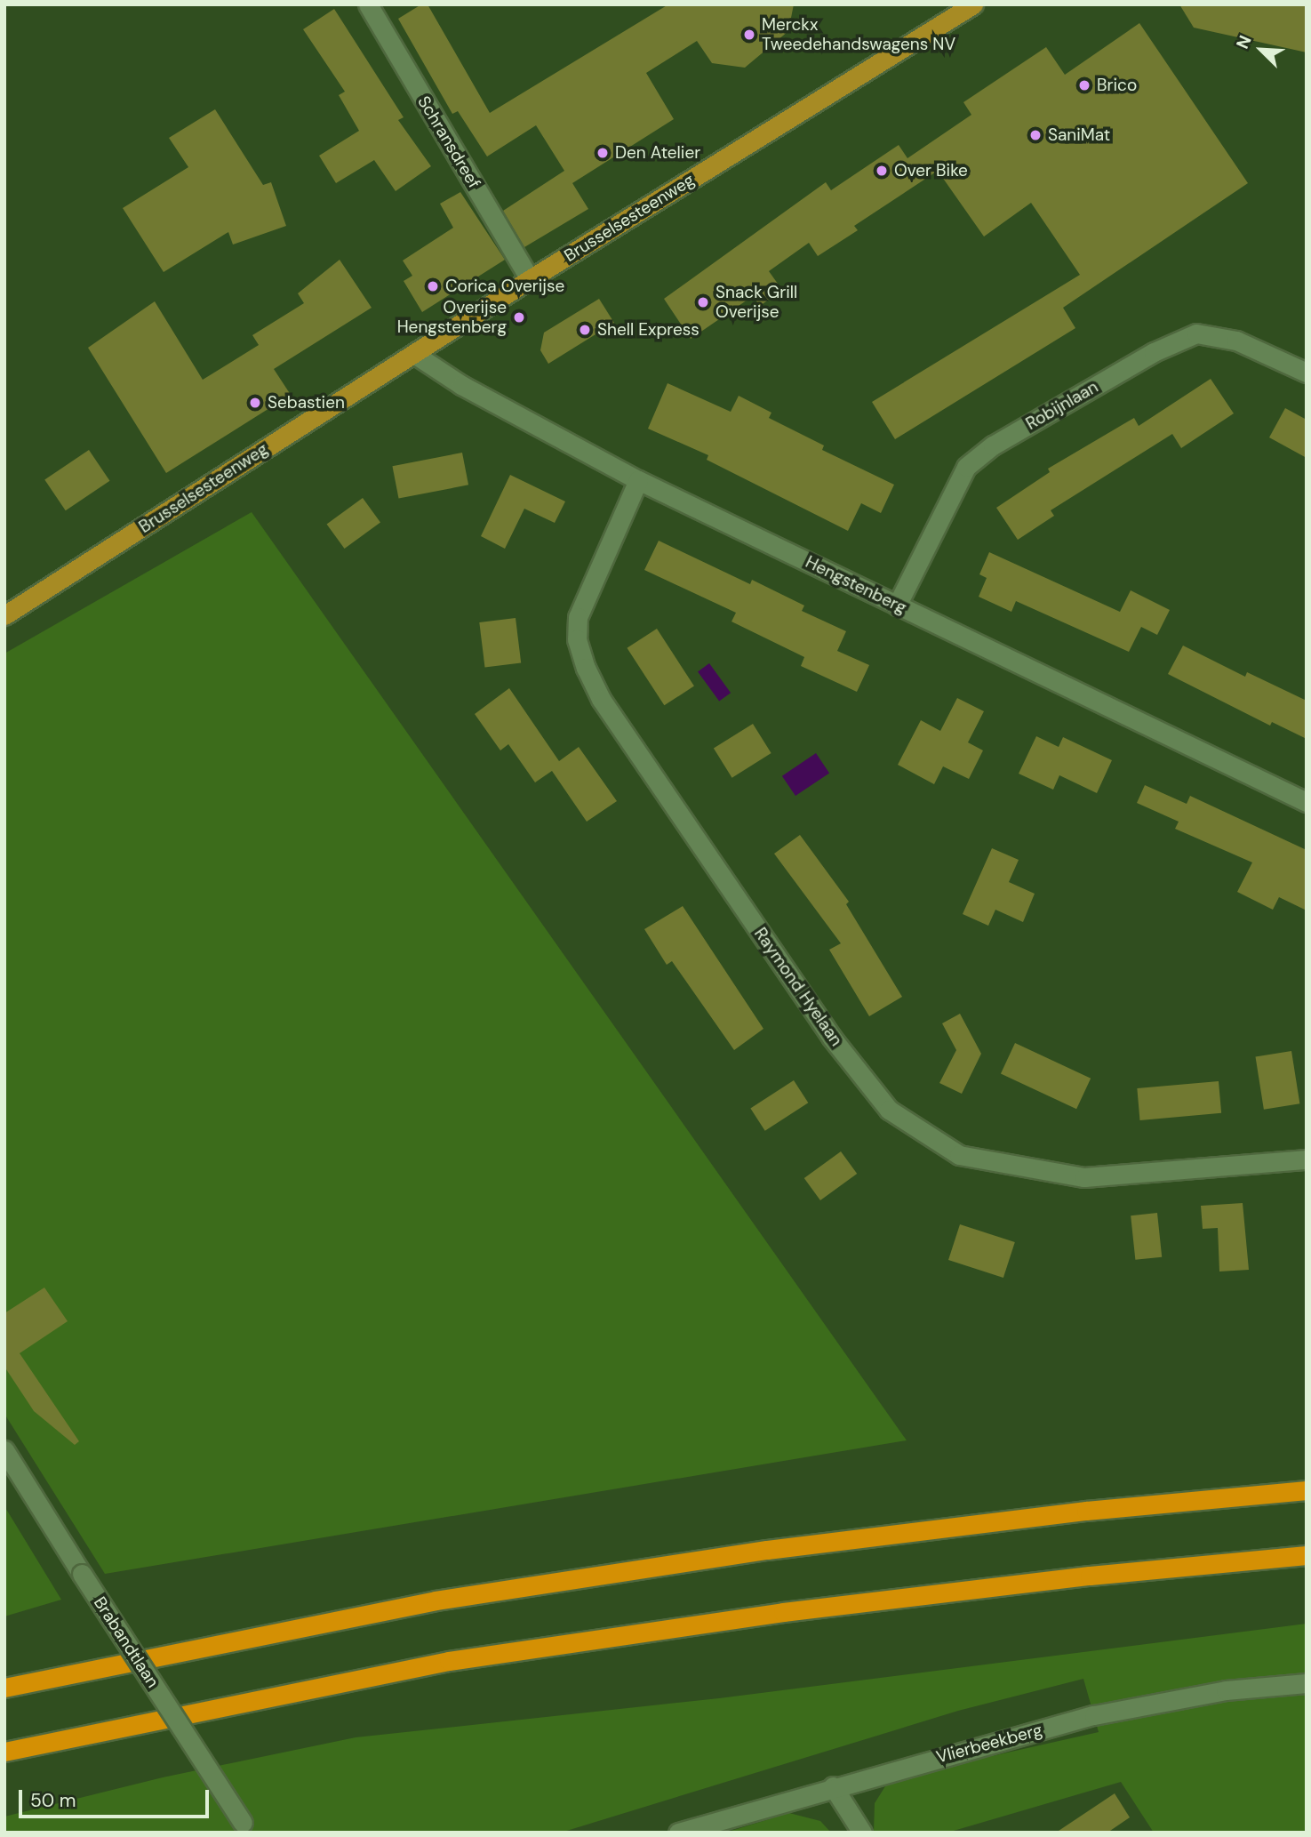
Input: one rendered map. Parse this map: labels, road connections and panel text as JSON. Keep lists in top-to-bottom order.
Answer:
{
  "streets": {
    "main road": ["Brusselsesteenweg"],
    "street": [
      "Schransdreef",
      "Robijnlaan",
      "Hengstenberg",
      "Raymond Hyelaan",
      "Brabandtlaan",
      "Vlierbeekberg"
    ]
  },
  "crossings": [
    ["Schransdreef", "Brusselsesteenweg"],
    ["Brusselsesteenweg", "Hengstenberg"],
    ["Robijnlaan", "Hengstenberg"],
    ["Hengstenberg", "Raymond Hyelaan"]
  ],
  "places": [
    "Merckx Tweedehandswagens NV",
    "Brico",
    "SaniMat",
    "Den Atelier",
    "Over Bike",
    "Corica Overijse",
    "Snack Grill Overijse",
    "Overijse Hengstenberg",
    "Shell Express",
    "Sebastien"
  ],
  "scale_bar": "50 m",
  "north": "top left"
}
